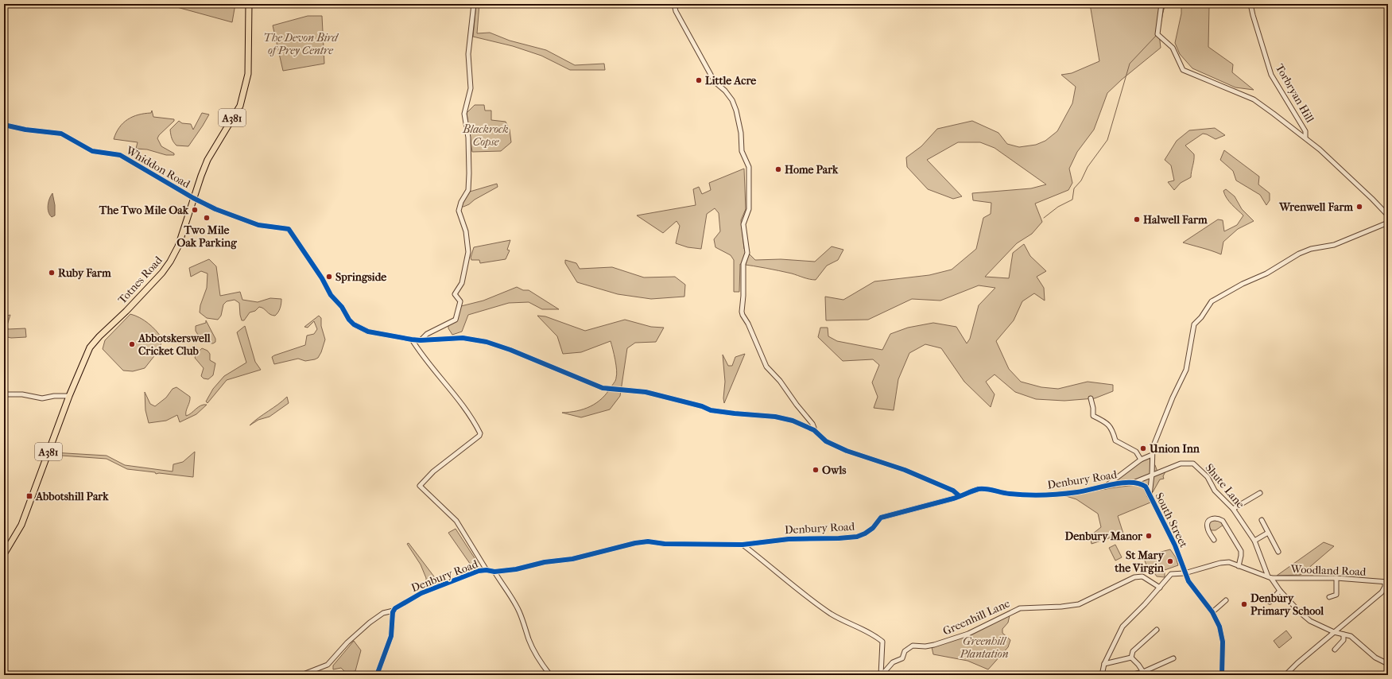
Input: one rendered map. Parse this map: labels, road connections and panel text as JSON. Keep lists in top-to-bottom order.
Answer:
{
  "streets": {
    "main road": ["A381", "Totnes Road"],
    "street": [
      "Torbryan Hill",
      "Whiddon Road",
      "Denbury Road",
      "Shute Lane",
      "South Street",
      "Woodland Road",
      "Greenhill Lane"
    ]
  },
  "crossings": [
    ["Whiddon Road", "Totnes Road"],
    ["Denbury Road", "Shute Lane"],
    ["Denbury Road", "South Street"],
    ["Denbury Road", "Greenhill Lane"],
    ["Shute Lane", "South Street"],
    ["Shute Lane", "Woodland Road"],
    ["South Street", "Woodland Road"],
    ["Woodland Road", "Greenhill Lane"]
  ],
  "parks": ["The Devon Bird of Prey Centre", "Blackrock Copse", "Greenhill Plantation"],
  "places": {
    "other": [
      "Little Acre",
      "Home Park",
      "Wrenwell Farm",
      "The Two Mile Oak",
      "Two Mile Oak Parking",
      "Halwell Farm",
      "Ruby Farm",
      "Springside",
      "Abbotskerswell Cricket Club",
      "Union Inn",
      "Owls",
      "Denbury Manor",
      "St Mary the Virgin",
      "Denbury Primary School"
    ],
    "transit": ["Abbotshill Park"]
  }
}
